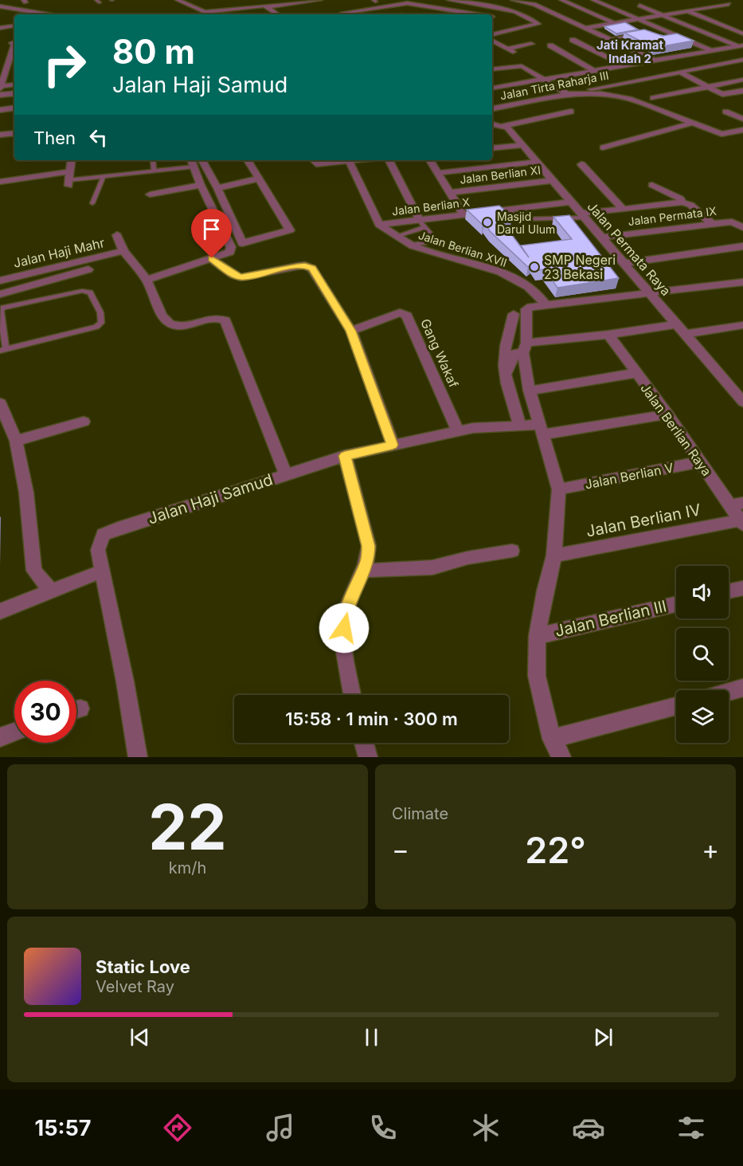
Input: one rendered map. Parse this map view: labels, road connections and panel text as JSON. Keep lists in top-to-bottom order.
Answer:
{
  "streets": {
    "street": [
      "Jalan Tirta Raharja III",
      "Jalan Berlian XI",
      "Jalan Berlian X",
      "Jalan Permata IX",
      "Jalan Berlian XVII",
      "Jalan Permata Raya",
      "Jalan Haji Mahr",
      "Gang Wakaf",
      "Jalan Berlian Raya",
      "Jalan Berlian V",
      "Jalan Haji Samud",
      "Jalan Berlian IV",
      "Jalan Berlian III"
    ]
  },
  "crossings": [
    ["Jalan Berlian XI", "Jalan Permata Raya"],
    ["Jalan Berlian X", "Jalan Berlian XVII"],
    ["Jalan Berlian X", "Jalan Permata Raya"],
    ["Jalan Permata IX", "Jalan Permata Raya"],
    ["Gang Wakaf", "Jalan Haji Samud"],
    ["Jalan Berlian Raya", "Jalan Berlian V"],
    ["Jalan Berlian Raya", "Jalan Haji Samud"],
    ["Jalan Berlian Raya", "Jalan Berlian IV"]
  ],
  "districts": ["Jati Kramat Indah 2"],
  "places": ["Masjid Darul Ulum", "SMP Negeri 23 Bekasi"],
  "page": {
    "turn": ["80 m", "Jalan Haji Samud"],
    "then": "Then",
    "limit": "30",
    "trip": "15:58 · 1 min · 300 m",
    "tile": [
      ["22", "km/h"],
      "Climate"
    ],
    "heat": ["−", "22°", "+"],
    "song": ["Static Love", "Velvet Ray"],
    "tabs": "15:57"
  }
}
